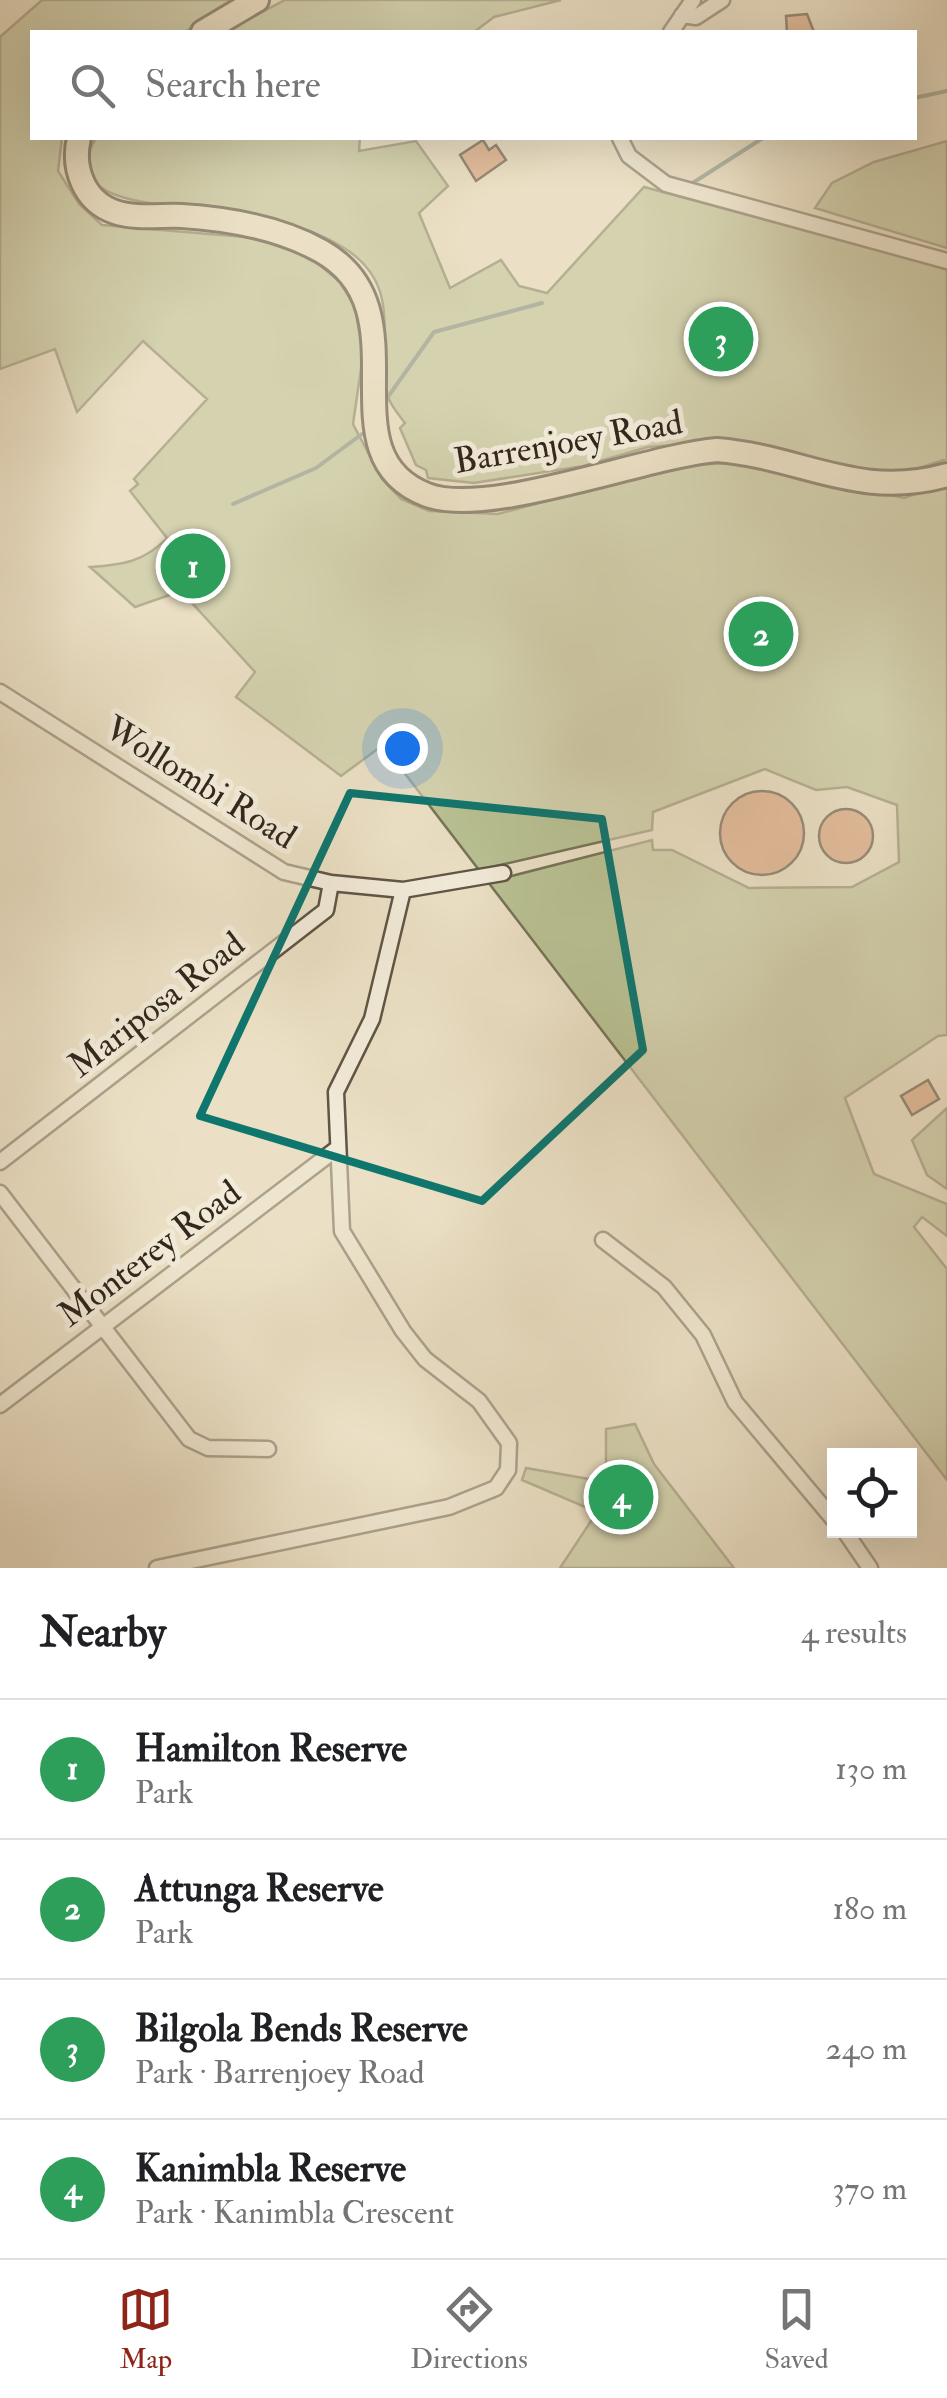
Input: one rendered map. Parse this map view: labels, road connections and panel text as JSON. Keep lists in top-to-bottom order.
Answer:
{
  "streets": {
    "main road": ["Barrenjoey Road"],
    "street": ["Wollombi Road", "Mariposa Road", "Monterey Road"]
  },
  "crossings": [
    ["Wollombi Road", "Mariposa Road"]
  ],
  "page": {
    "search": "Search here",
    "pins": [
      "3",
      "1",
      "2",
      "4"
    ],
    "heading": ["Nearby", "4 results"],
    "list": [
      {
        "mark": "1",
        "name": "Hamilton Reserve",
        "note": "Park",
        "value": "130 m"
      },
      {
        "mark": "2",
        "name": "Attunga Reserve",
        "note": "Park",
        "value": "180 m"
      },
      {
        "mark": "3",
        "name": "Bilgola Bends Reserve",
        "note": "Park · Barrenjoey Road",
        "value": "240 m"
      },
      {
        "mark": "4",
        "name": "Kanimbla Reserve",
        "note": "Park · Kanimbla Crescent",
        "value": "370 m"
      }
    ],
    "nav": ["Map", "Directions", "Saved"]
  }
}
